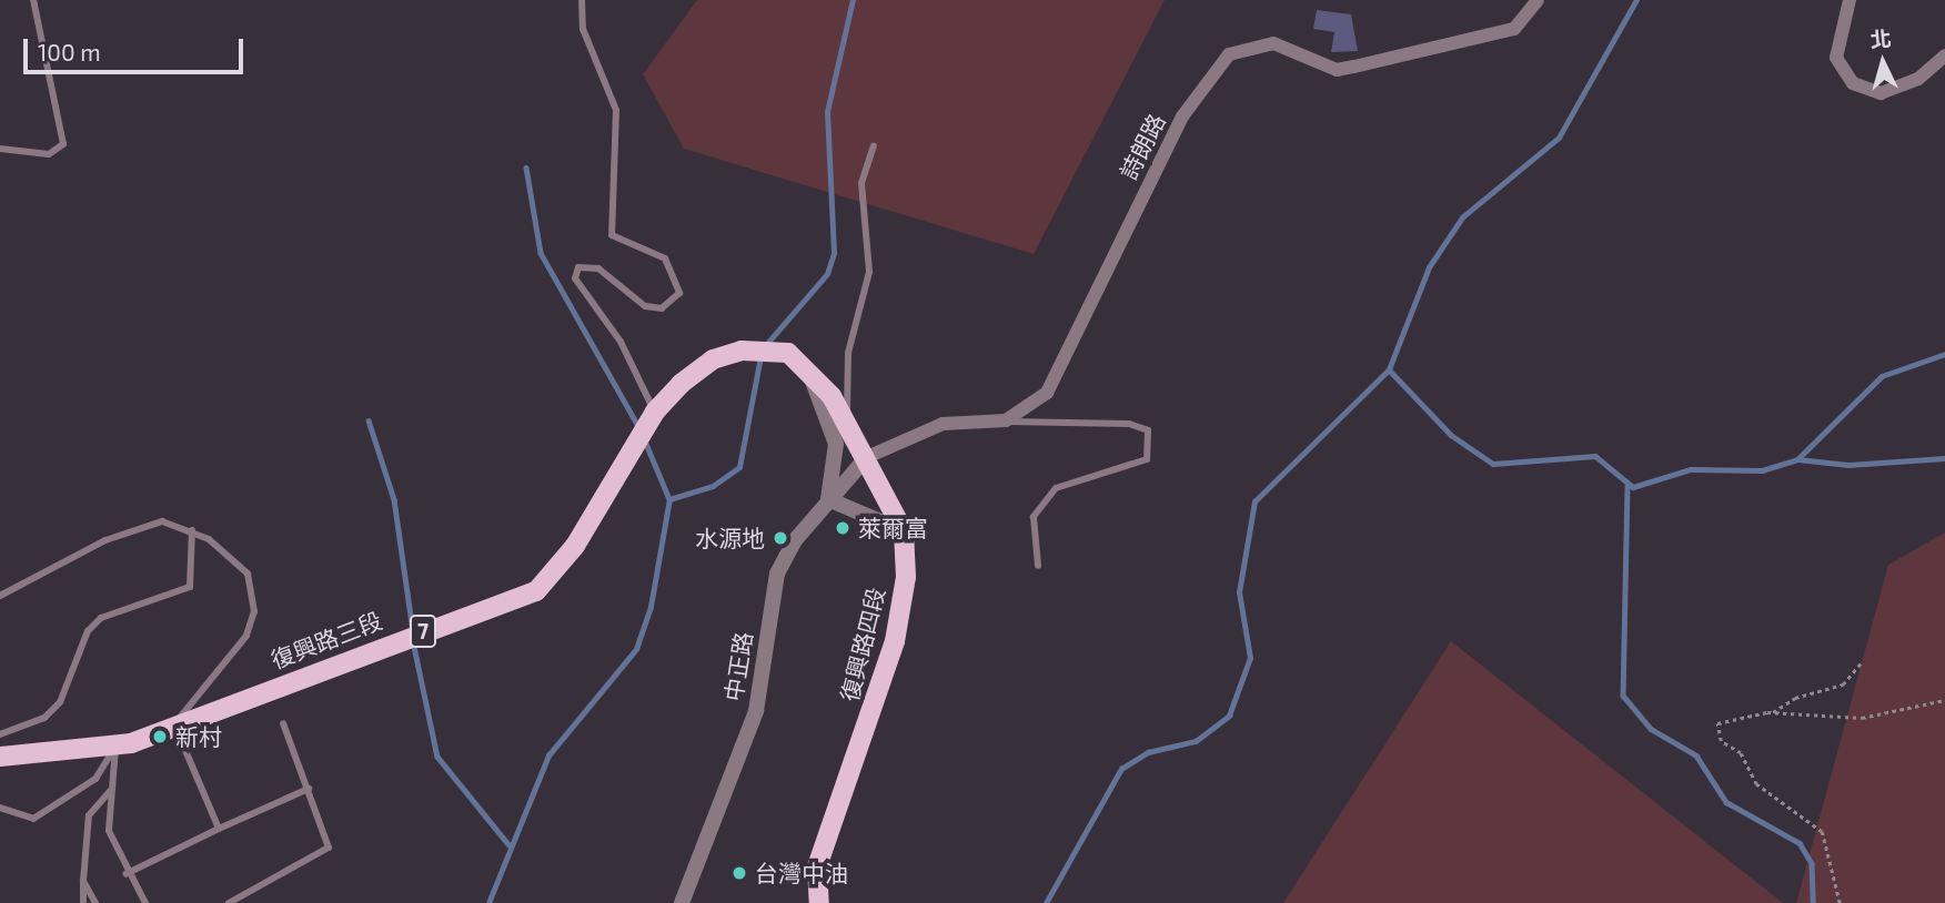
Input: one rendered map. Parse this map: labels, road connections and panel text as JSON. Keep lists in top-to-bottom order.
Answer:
{
  "streets": {
    "main road": ["7", "復興路三段", "復興路四段"],
    "street": ["詩朗路", "中正路"]
  },
  "crossings": [
    ["復興路三段", "復興路四段"],
    ["復興路四段", "中正路"]
  ],
  "places": [
    "萊爾富",
    "水源地",
    "新村",
    "台灣中油"
  ],
  "scale_bar": "100 m",
  "north": "top"
}
